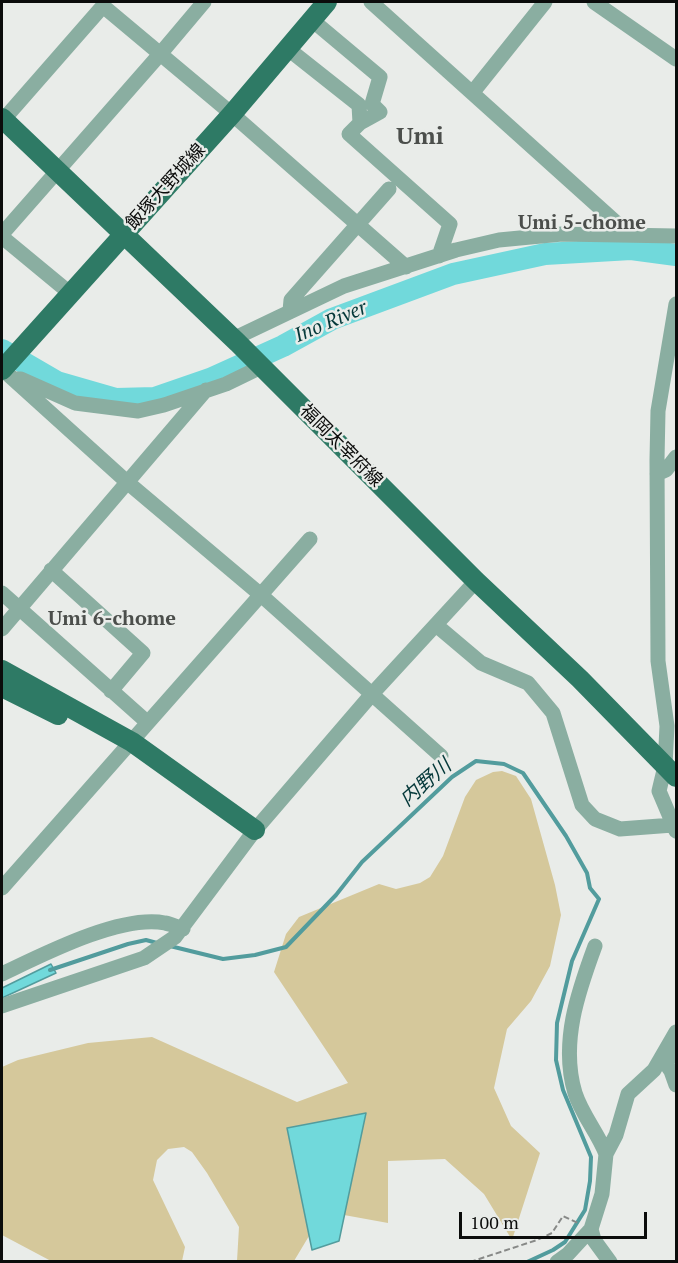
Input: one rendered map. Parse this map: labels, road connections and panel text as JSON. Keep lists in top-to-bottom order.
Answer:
{
  "streets": {
    "main road": ["飯塚大野城線", "福岡太宰府線"]
  },
  "crossings": [
    ["飯塚大野城線", "福岡太宰府線"]
  ],
  "districts": ["Umi", "Umi 5-chome", "Umi 6-chome"],
  "water": ["Ino River", "内野川"],
  "scale_bar": "100 m"
}
